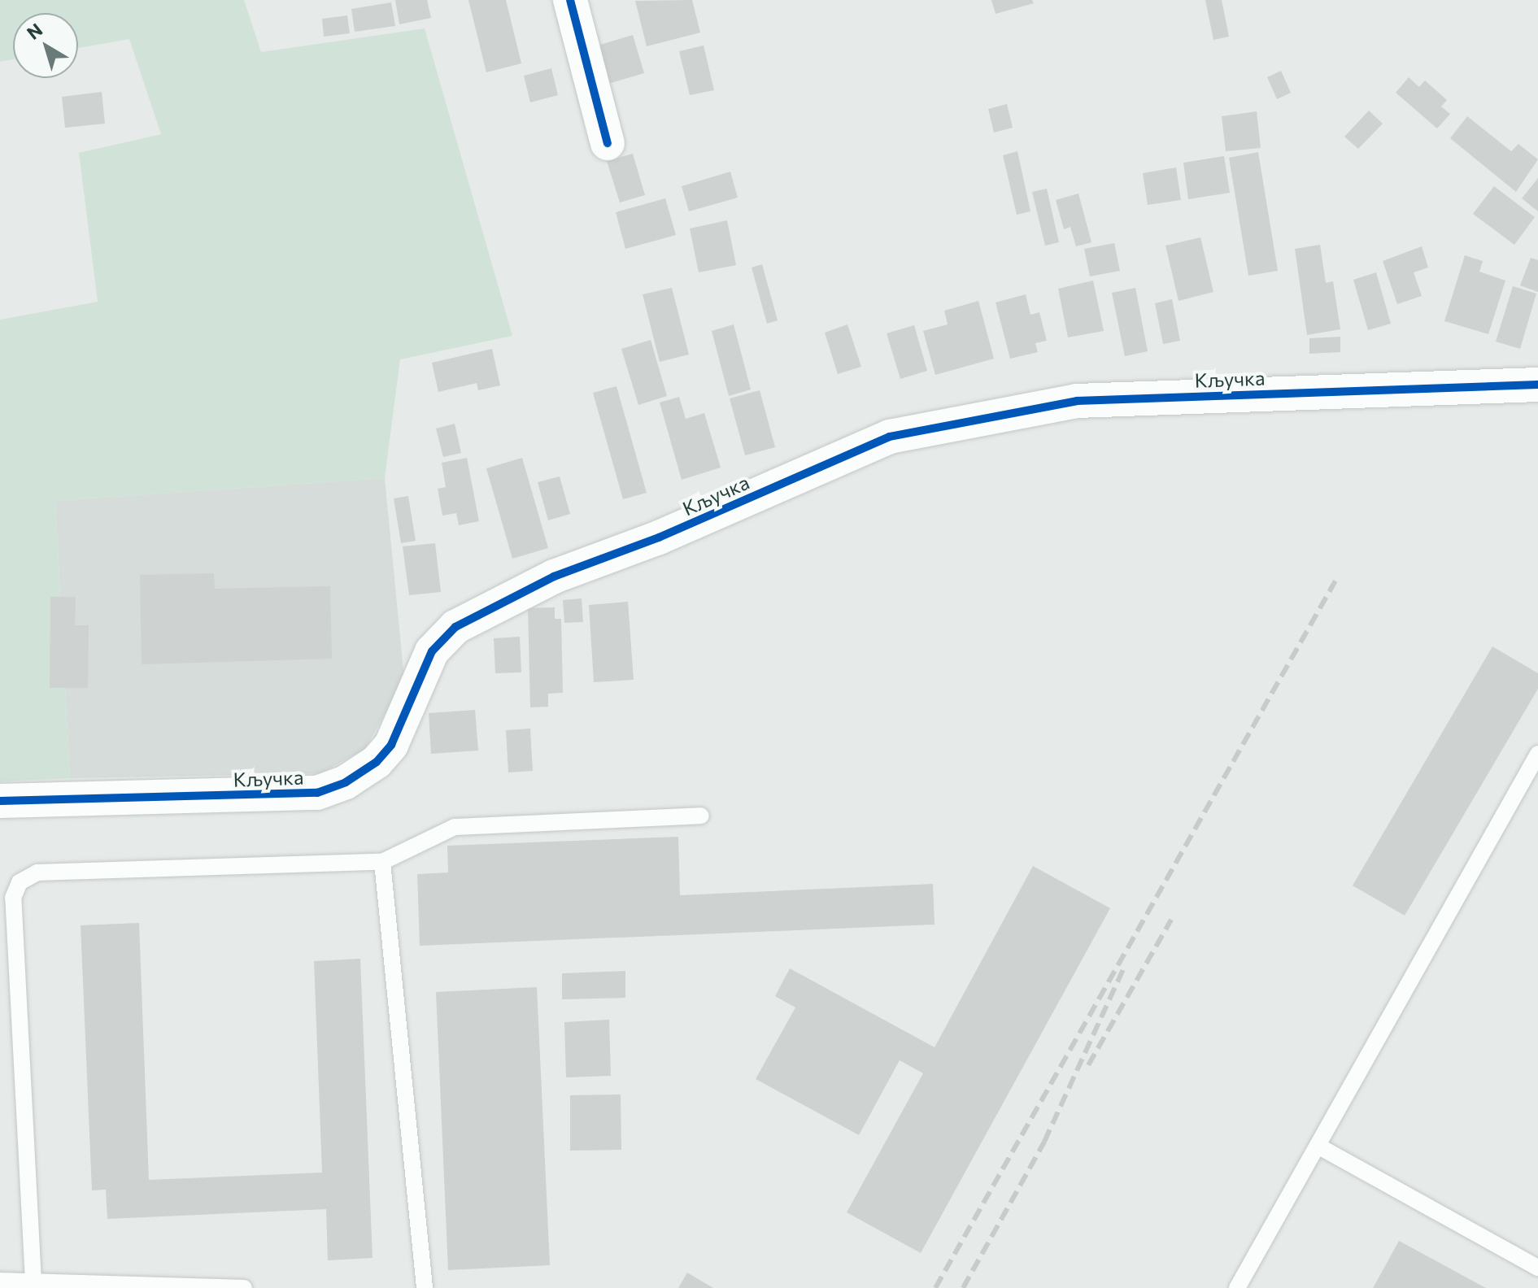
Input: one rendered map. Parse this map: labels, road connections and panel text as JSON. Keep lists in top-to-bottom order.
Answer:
{
  "streets": {
    "street": ["Кључка"]
  },
  "north": "top left"
}
